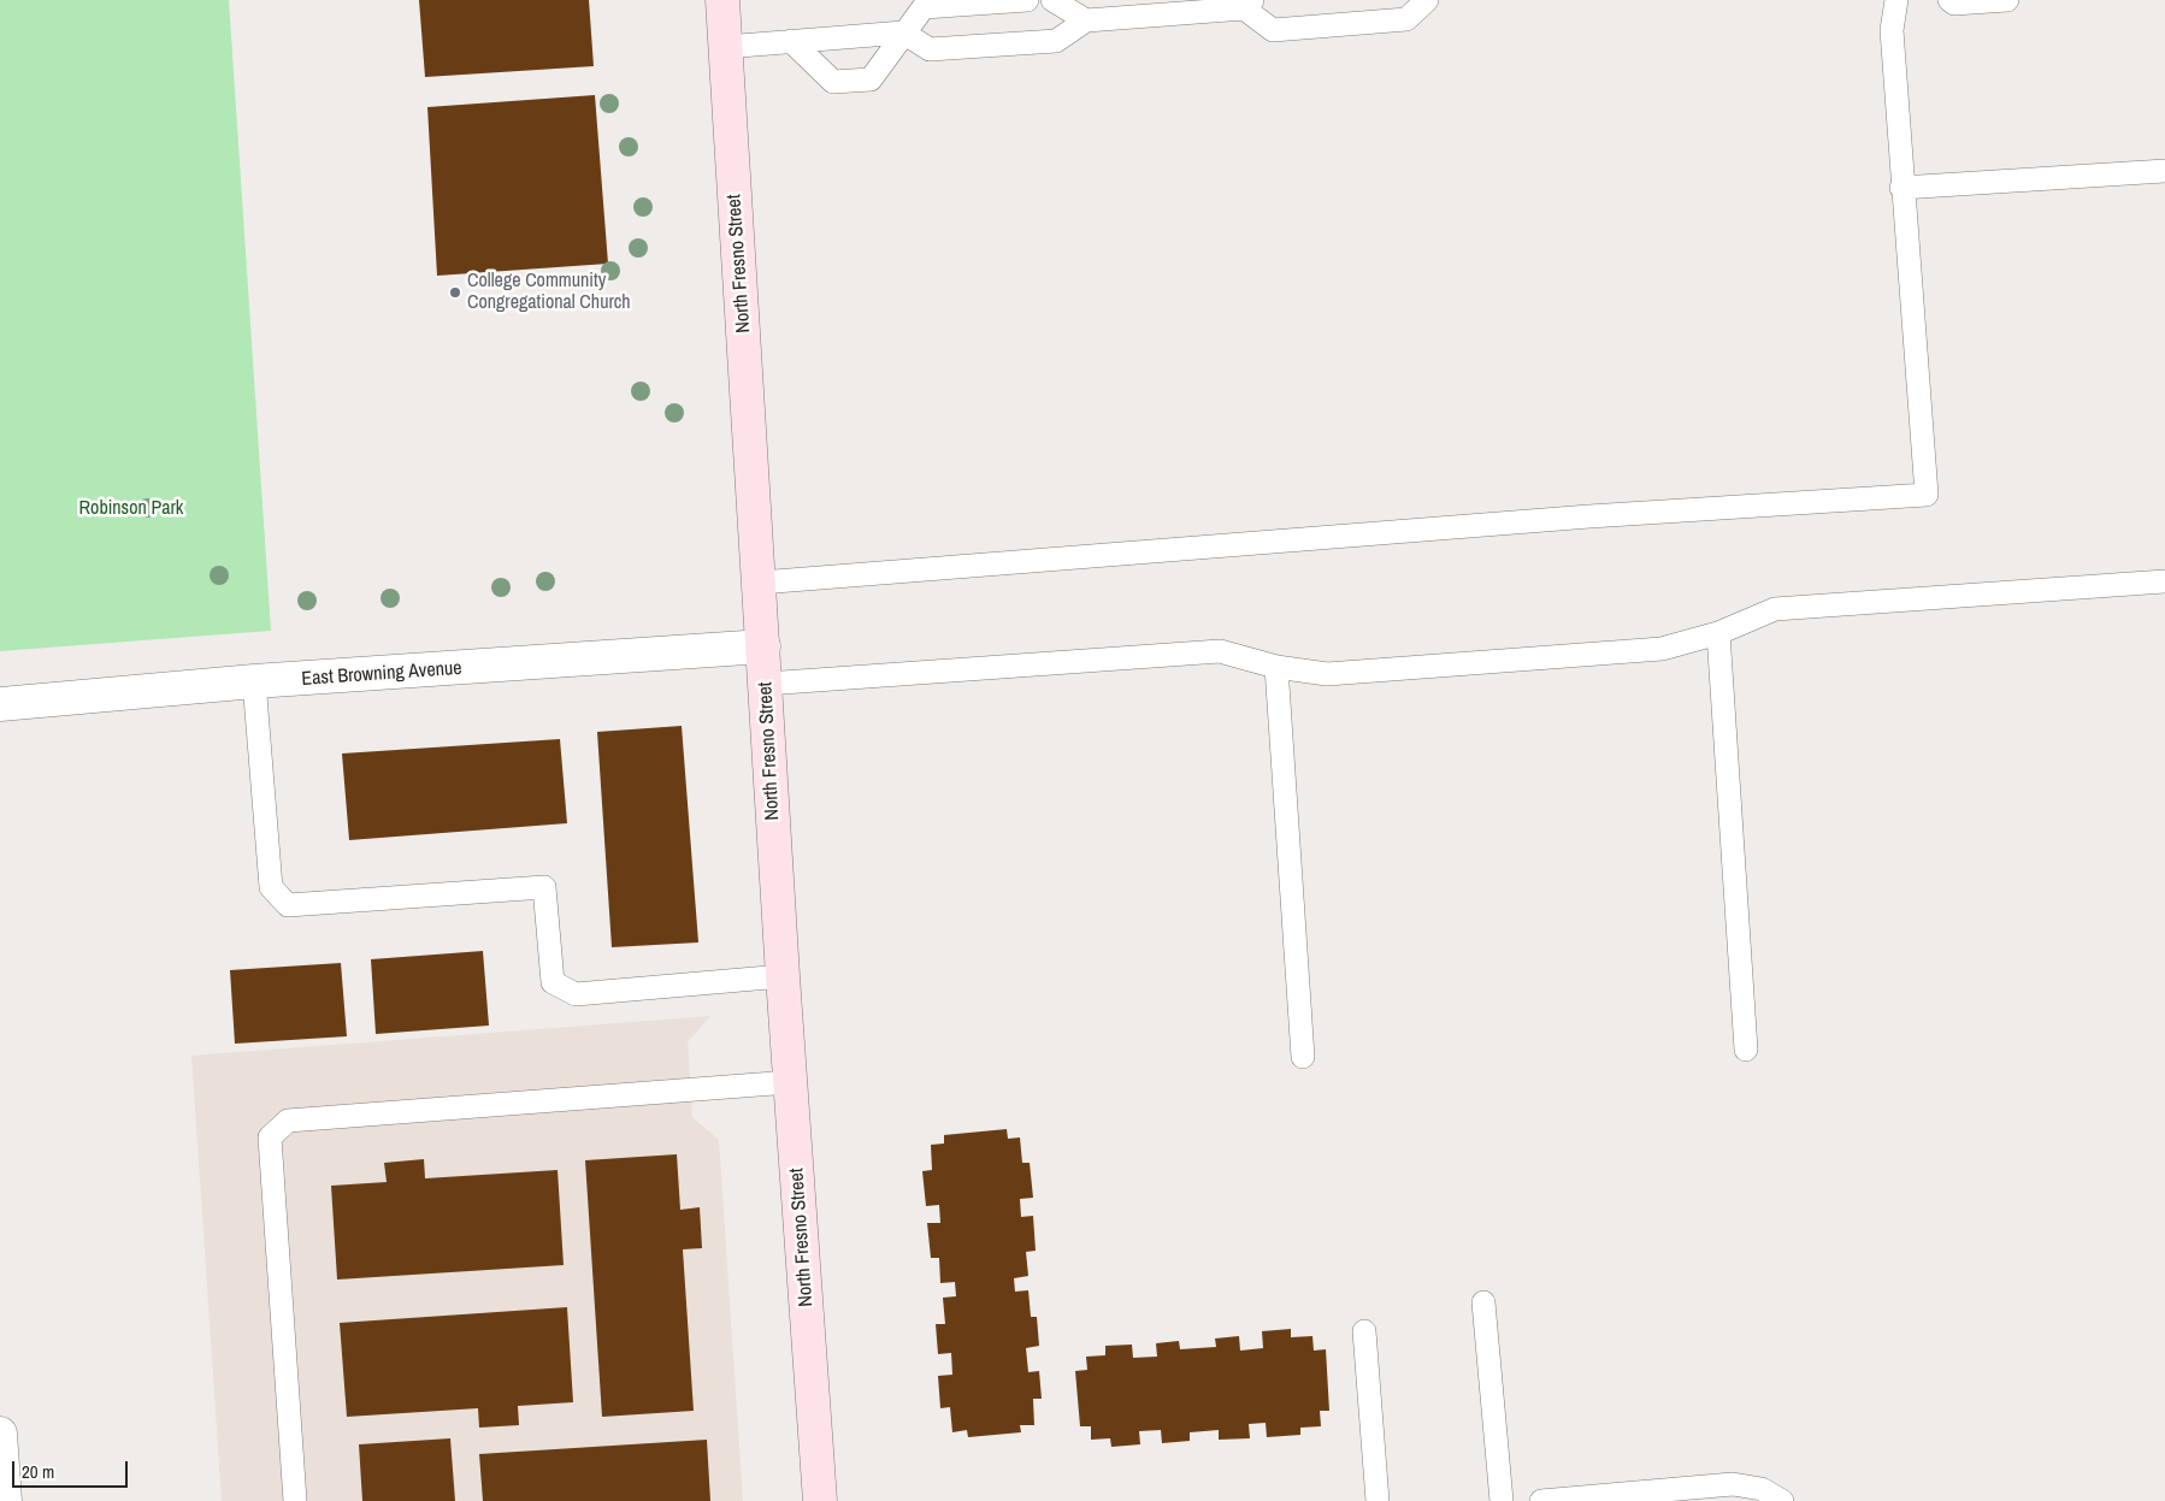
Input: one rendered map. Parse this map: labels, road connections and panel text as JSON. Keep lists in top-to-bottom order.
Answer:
{
  "streets": {
    "main road": ["North Fresno Street"],
    "street": ["East Browning Avenue"]
  },
  "crossings": [
    ["North Fresno Street", "East Browning Avenue"]
  ],
  "parks": ["Robinson Park"],
  "places": ["College Community Congregational Church"],
  "scale_bar": "20 m"
}
